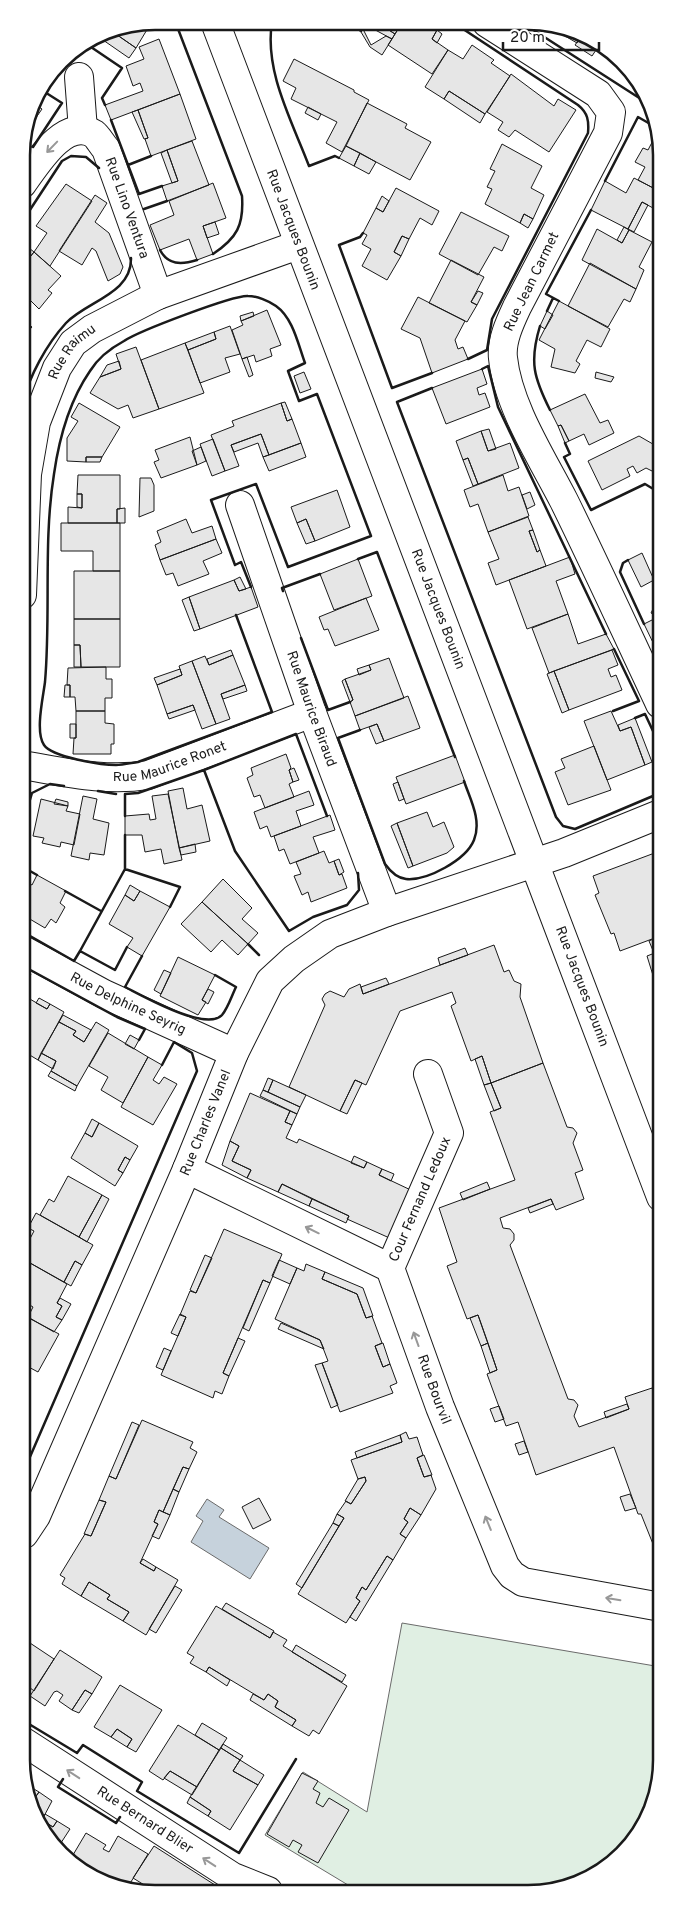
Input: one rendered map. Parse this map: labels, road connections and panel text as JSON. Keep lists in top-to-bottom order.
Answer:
{
  "streets": {
    "street": [
      "Rue Lino Ventura",
      "Rue Jacques Bounin",
      "Rue Jean Carmet",
      "Rue Raimu",
      "Rue Maurice Biraud",
      "Rue Maurice Ronet",
      "Rue Delphine Seyrig",
      "Rue Charles Vanel",
      "Cour Fernand Ledoux",
      "Rue Bourvil",
      "Rue Bernard Blier"
    ]
  },
  "crossings": [
    ["Rue Lino Ventura", "Rue Raimu"],
    ["Rue Jacques Bounin", "Rue Raimu"],
    ["Rue Jacques Bounin", "Rue Charles Vanel"],
    ["Rue Maurice Biraud", "Rue Maurice Ronet"],
    ["Rue Maurice Biraud", "Rue Charles Vanel"],
    ["Rue Delphine Seyrig", "Rue Charles Vanel"],
    ["Cour Fernand Ledoux", "Rue Bourvil"]
  ],
  "one_way": ["Rue Bourvil", "Rue Bernard Blier"],
  "scale_bar": "20 m"
}
